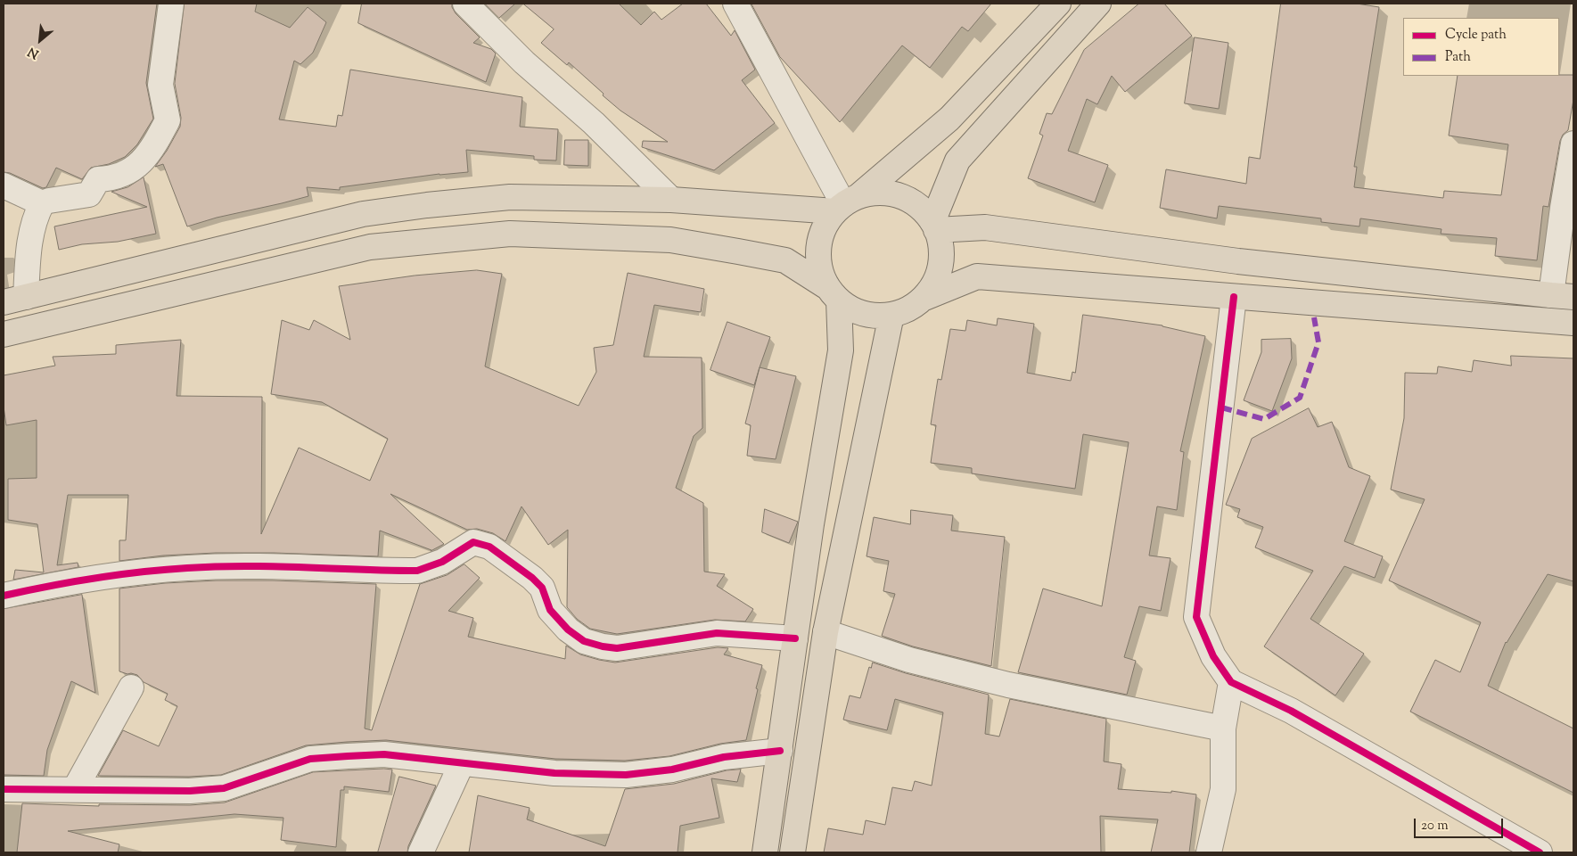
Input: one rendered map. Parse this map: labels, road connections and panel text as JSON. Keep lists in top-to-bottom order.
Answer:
{
  "legend": ["Cycle path", "Path"],
  "scale_bar": "20 m",
  "north": "bottom left"
}
